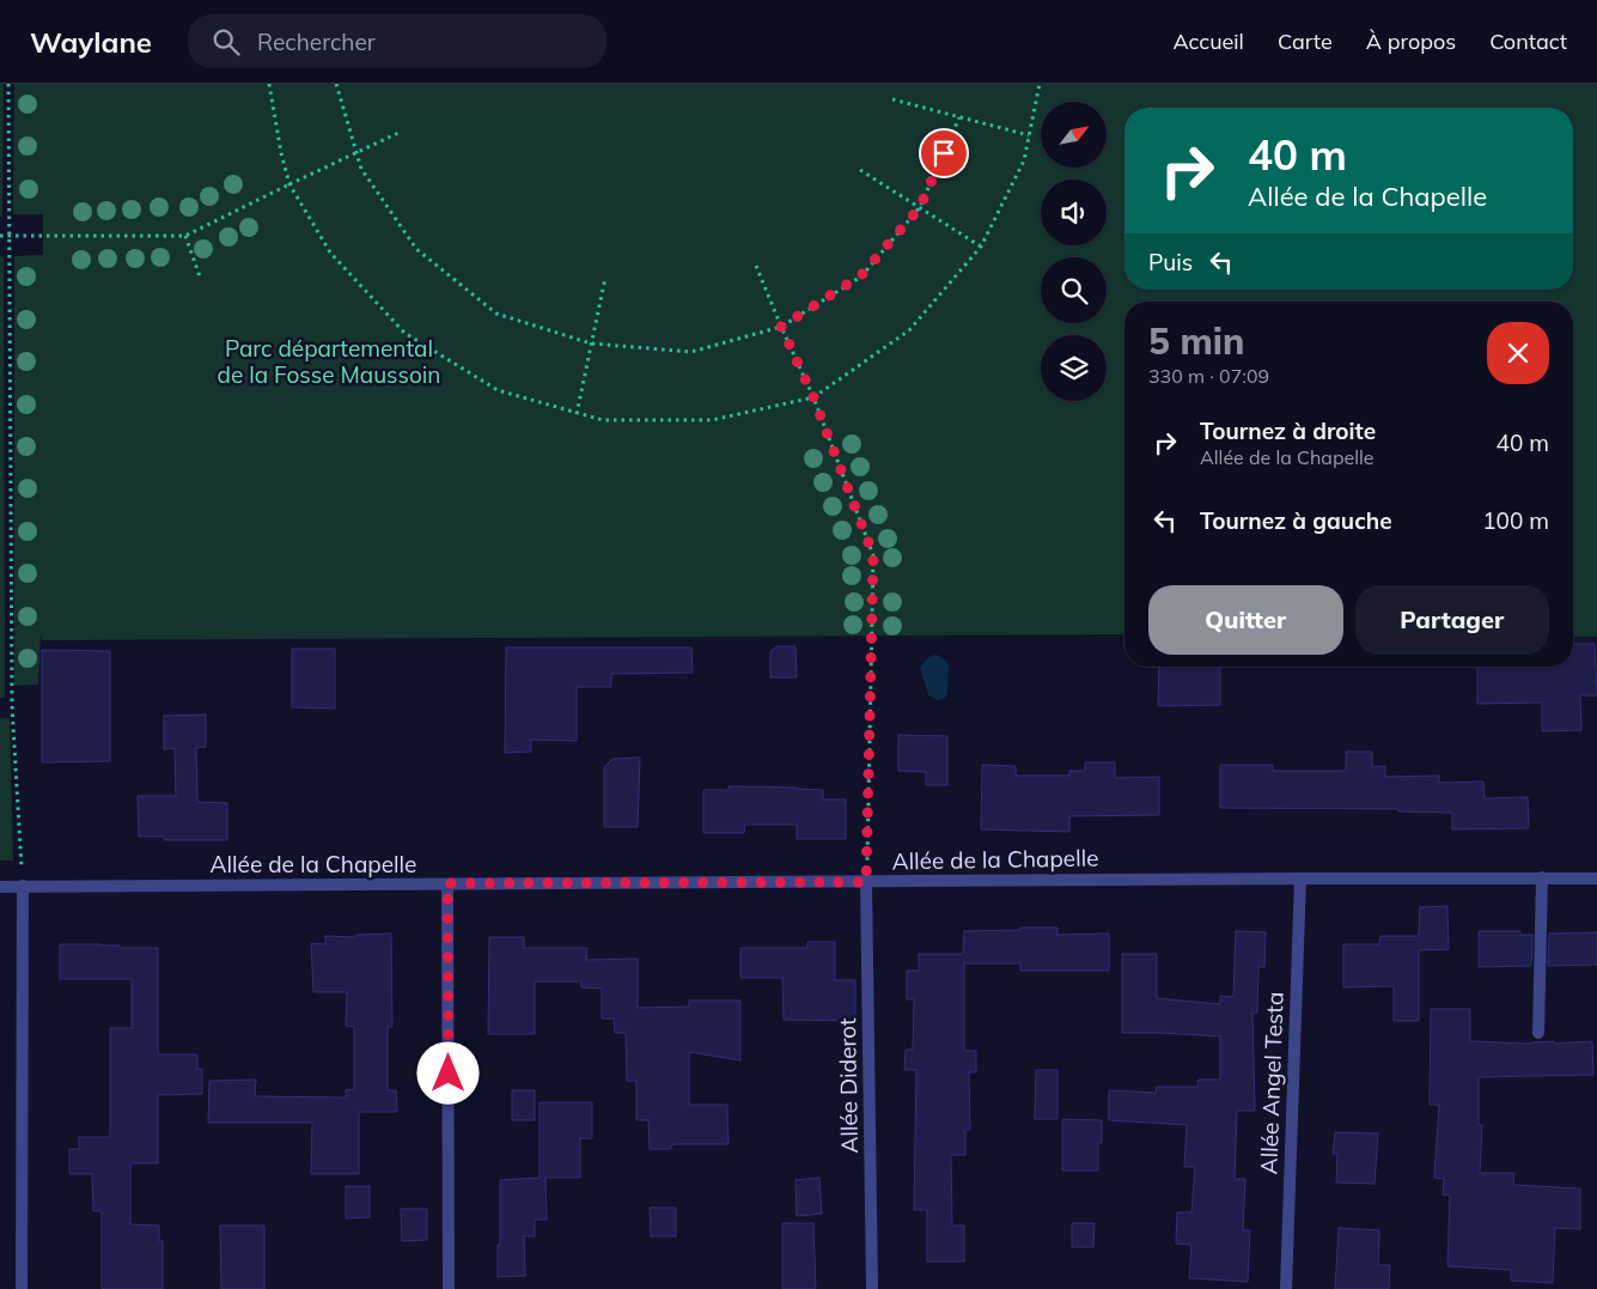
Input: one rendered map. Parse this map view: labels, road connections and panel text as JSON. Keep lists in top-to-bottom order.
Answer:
{
  "streets": {
    "street": ["Allée de la Chapelle", "Allée Angel Testa", "Allée Diderot"]
  },
  "crossings": [
    ["Allée de la Chapelle", "Allée Angel Testa"],
    ["Allée de la Chapelle", "Allée Diderot"]
  ],
  "parks": ["Parc départemental de la Fosse Maussoin"],
  "north": "top right",
  "page": {
    "header": "Waylane",
    "search": "Rechercher",
    "nav": [
      "Accueil",
      "Carte",
      "À propos",
      "Contact"
    ],
    "turn": ["40 m", "Allée de la Chapelle"],
    "then": "Puis",
    "heading": ["5 min", "330 m · 07:09"],
    "list": [
      {
        "name": "Tournez à droite",
        "note": "Allée de la Chapelle",
        "value": "40 m"
      },
      {
        "name": "Tournez à gauche",
        "value": "100 m"
      }
    ],
    "buttons": ["Quitter", "Partager"]
  }
}
